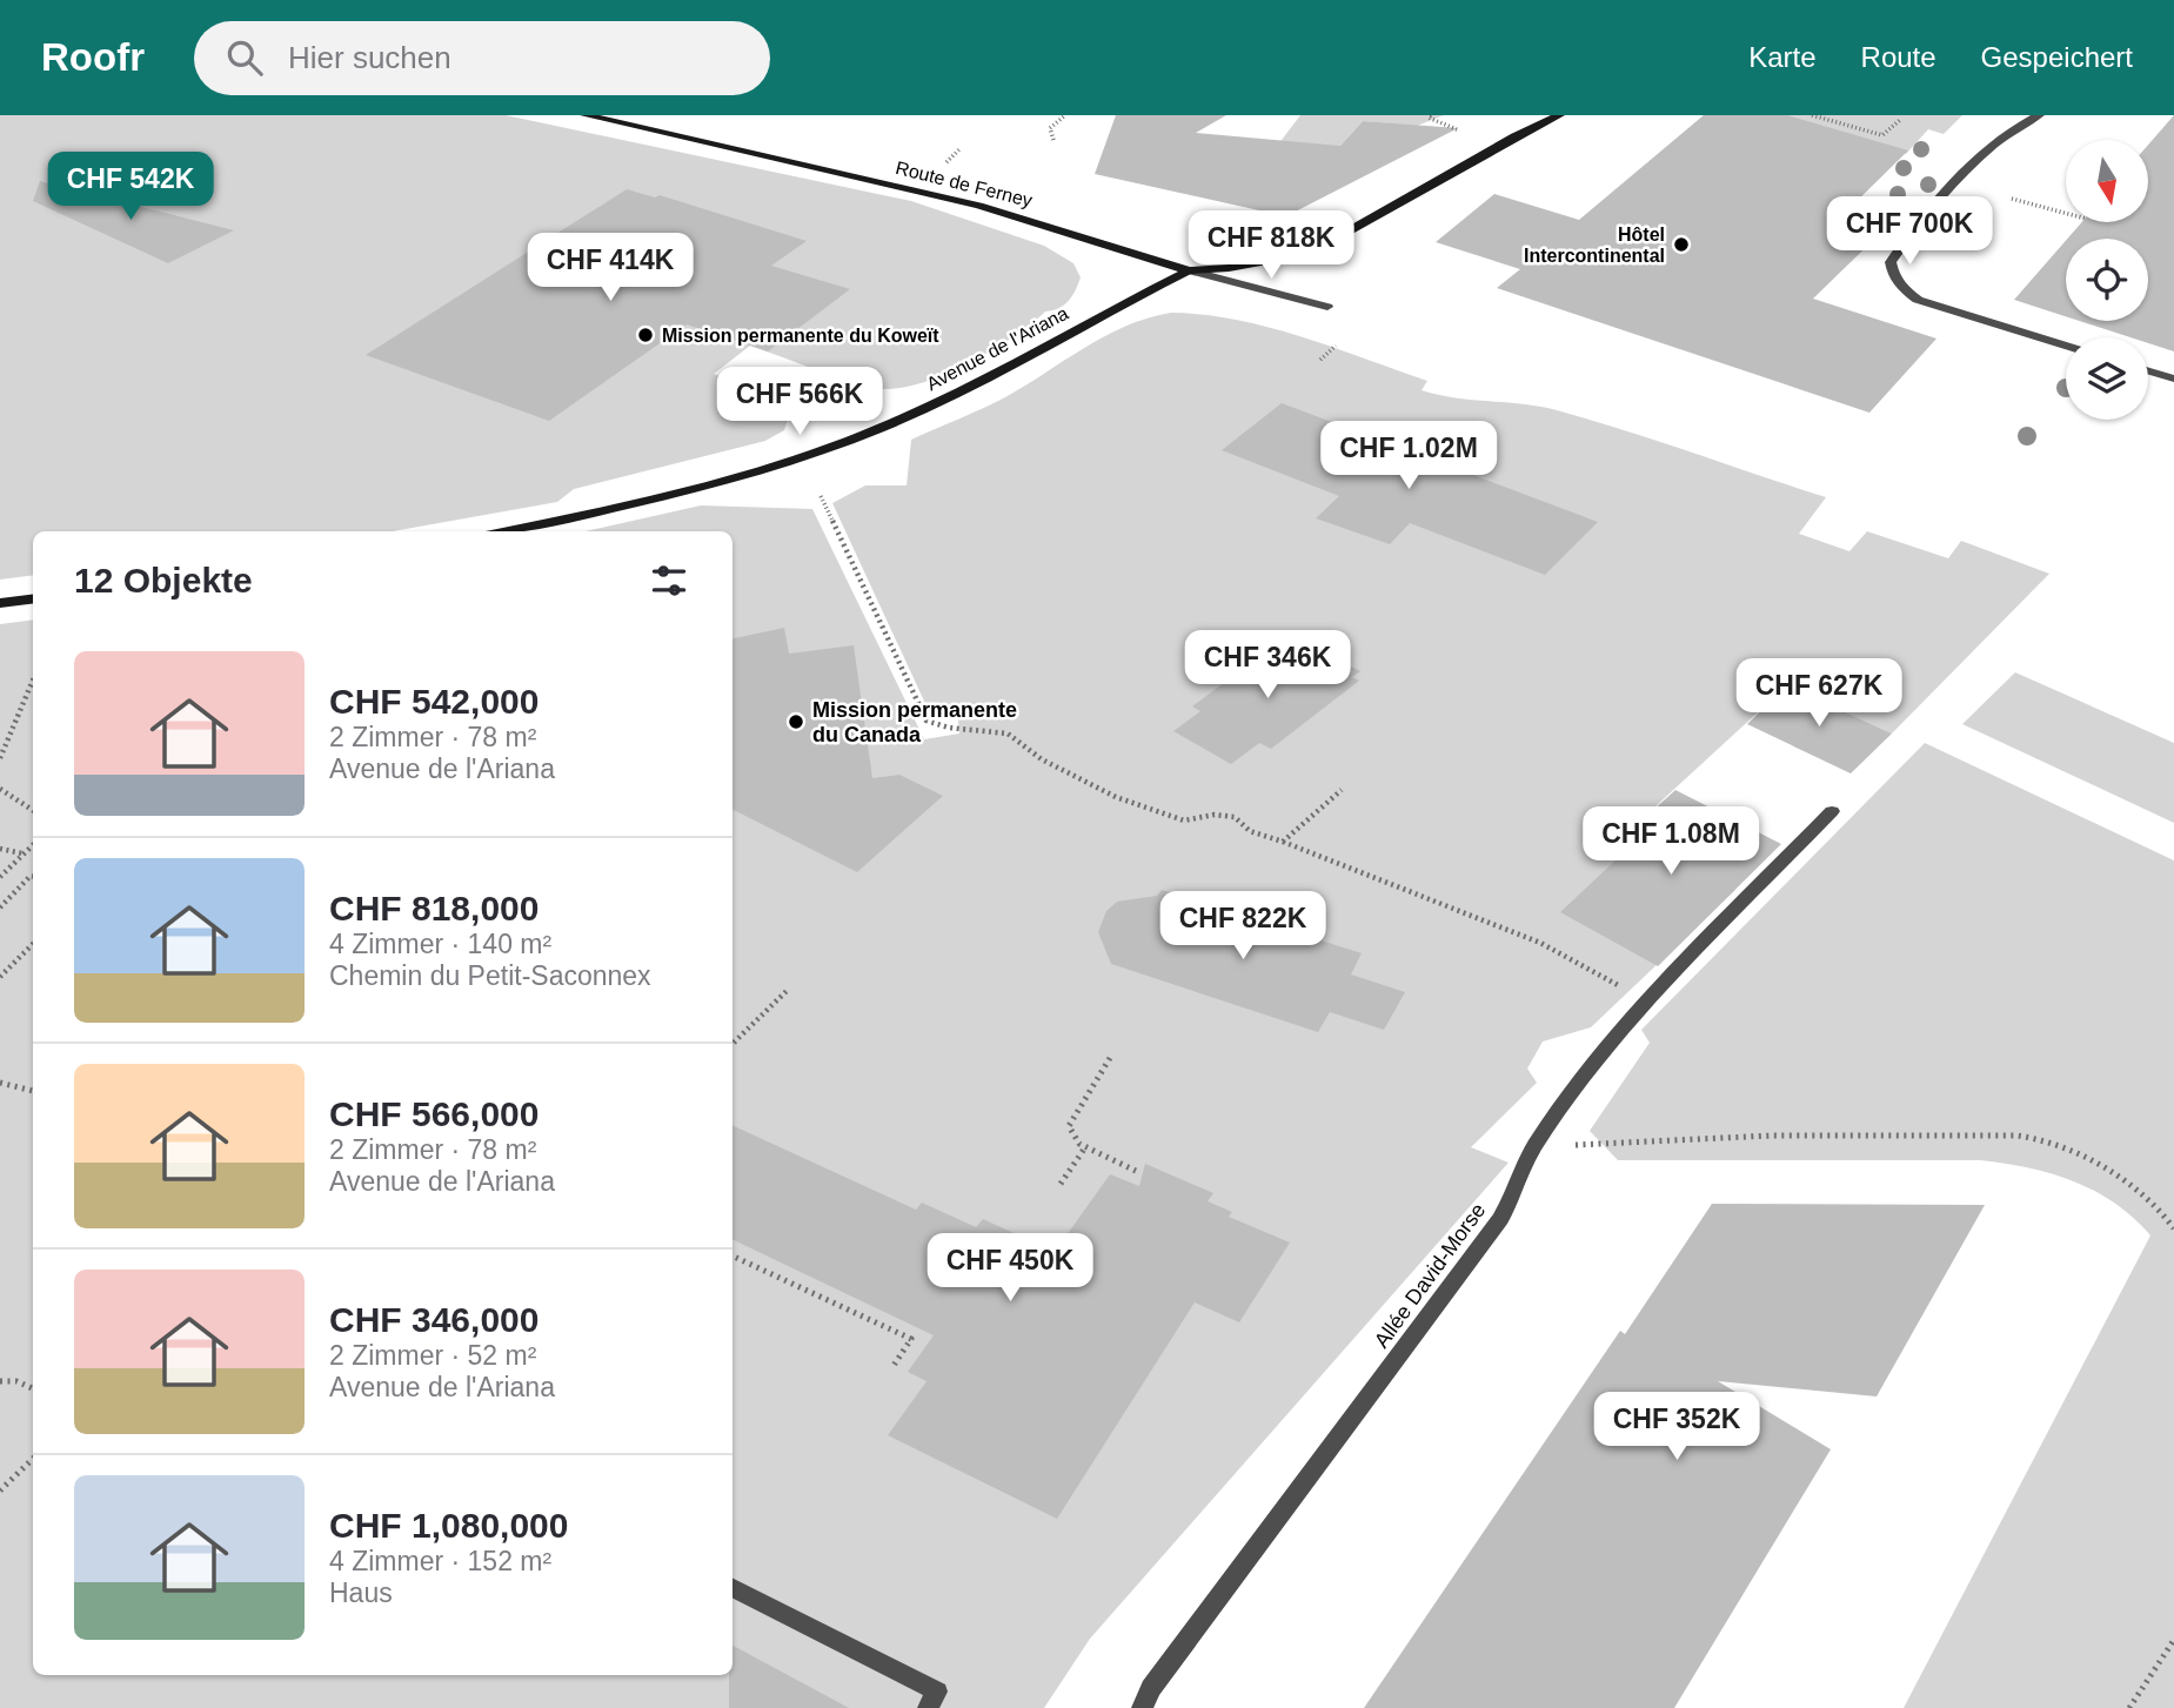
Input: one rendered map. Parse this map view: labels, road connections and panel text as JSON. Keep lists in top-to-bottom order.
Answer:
{
  "streets": {
    "street": ["Route de Ferney", "Avenue de l'Ariana", "Allée David-Morse"]
  },
  "crossings": [
    ["Route de Ferney", "Avenue de l'Ariana"]
  ],
  "places": ["Hôtel Intercontinental", "Mission permanente du Koweït", "Mission permanente du Canada"],
  "north": "bottom",
  "page": {
    "header": "Roofr",
    "search": "Hier suchen",
    "nav": ["Karte", "Route", "Gespeichert"],
    "price": [
      "CHF 542K",
      "CHF 700K",
      "CHF 818K",
      "CHF 414K",
      "CHF 566K",
      "CHF 1.02M",
      "CHF 346K",
      "CHF 627K",
      "CHF 1.08M",
      "CHF 822K",
      "CHF 450K",
      "CHF 352K"
    ],
    "heading": "12 Objekte",
    "list": [
      {
        "name": "CHF 542,000",
        "note": "2 Zimmer · 78 m² · Avenue de l'Ariana"
      },
      {
        "name": "CHF 818,000",
        "note": "4 Zimmer · 140 m² · Chemin du Petit-Saconnex"
      },
      {
        "name": "CHF 566,000",
        "note": "2 Zimmer · 78 m² · Avenue de l'Ariana"
      },
      {
        "name": "CHF 346,000",
        "note": "2 Zimmer · 52 m² · Avenue de l'Ariana"
      },
      {
        "name": "CHF 1,080,000",
        "note": "4 Zimmer · 152 m² · Haus"
      }
    ]
  }
}
